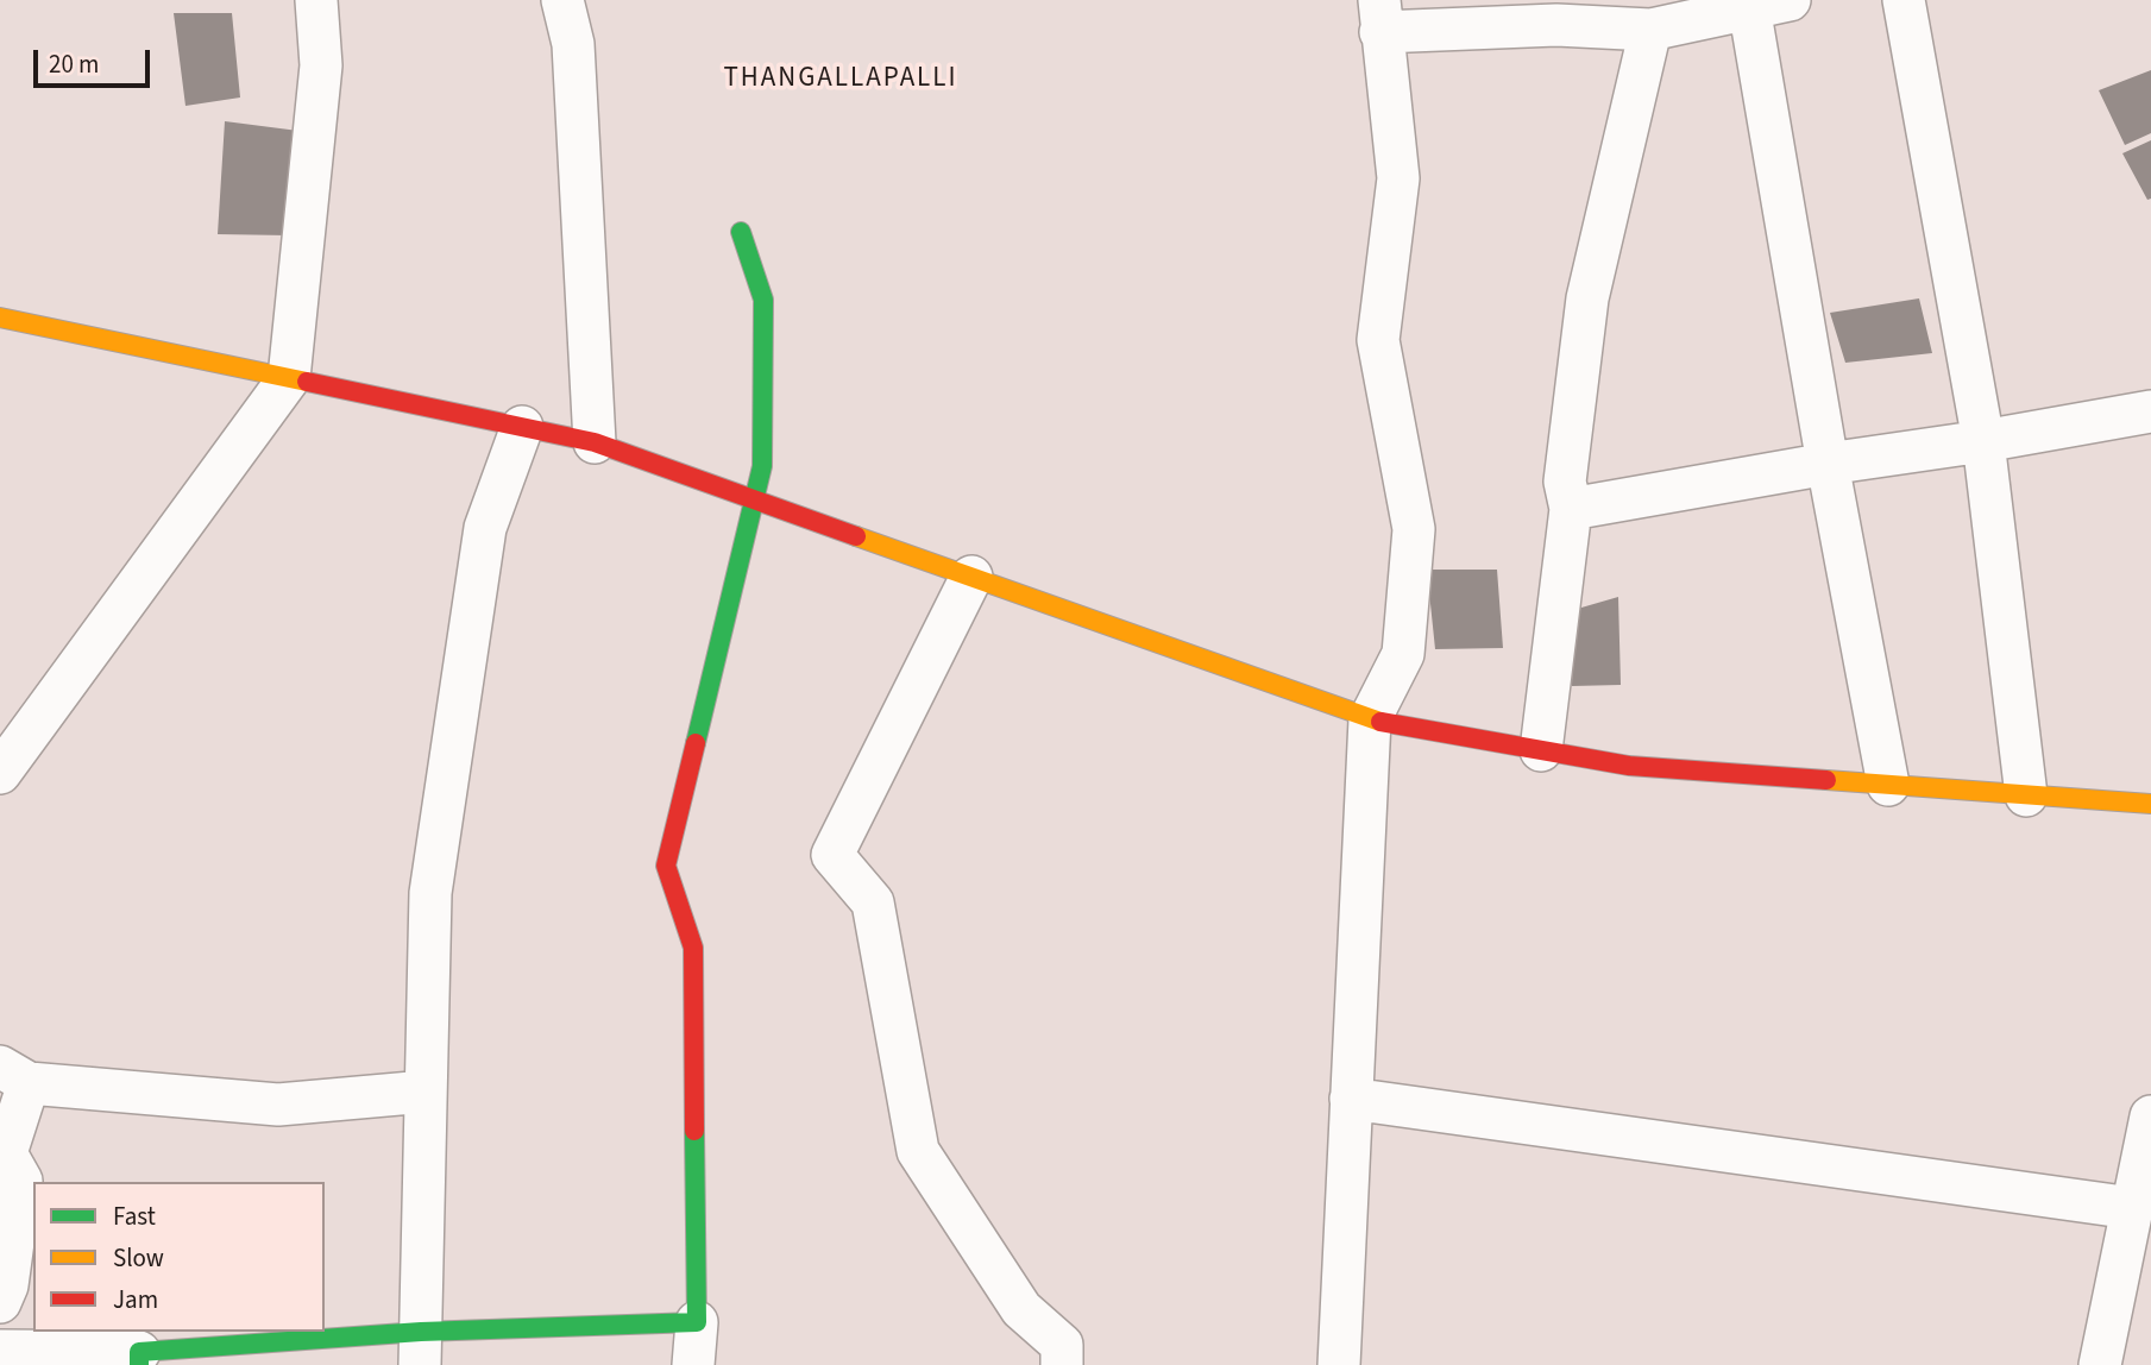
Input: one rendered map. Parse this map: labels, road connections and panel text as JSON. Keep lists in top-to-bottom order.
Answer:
{
  "districts": ["THANGALLAPALLI"],
  "legend": ["Fast", "Slow", "Jam"],
  "scale_bar": "20 m"
}
